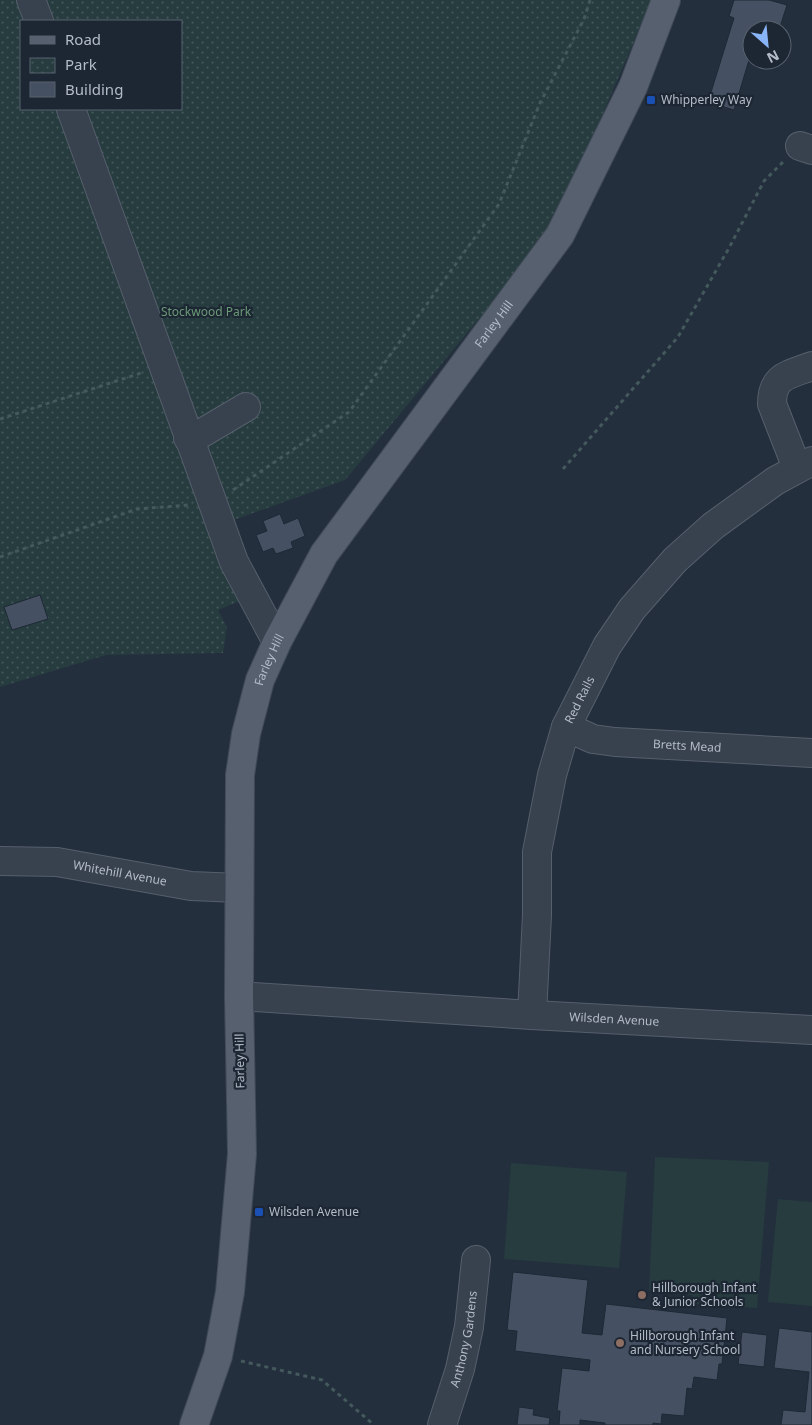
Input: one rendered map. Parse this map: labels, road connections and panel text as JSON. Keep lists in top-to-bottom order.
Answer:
{
  "streets": {
    "main road": ["Farley Hill"],
    "street": [
      "Red Rails",
      "Bretts Mead",
      "Whitehill Avenue",
      "Wilsden Avenue",
      "Anthony Gardens"
    ]
  },
  "crossings": [
    ["Farley Hill", "Whitehill Avenue"],
    ["Farley Hill", "Wilsden Avenue"],
    ["Red Rails", "Bretts Mead"],
    ["Red Rails", "Wilsden Avenue"]
  ],
  "parks": ["Stockwood Park"],
  "places": {
    "transit": ["Whipperley Way", "Wilsden Avenue"],
    "other": ["Hillborough Infant & Junior Schools", "Hillborough Infant and Nursery School"]
  },
  "legend": ["Road", "Park", "Building"],
  "north": "bottom right"
}
